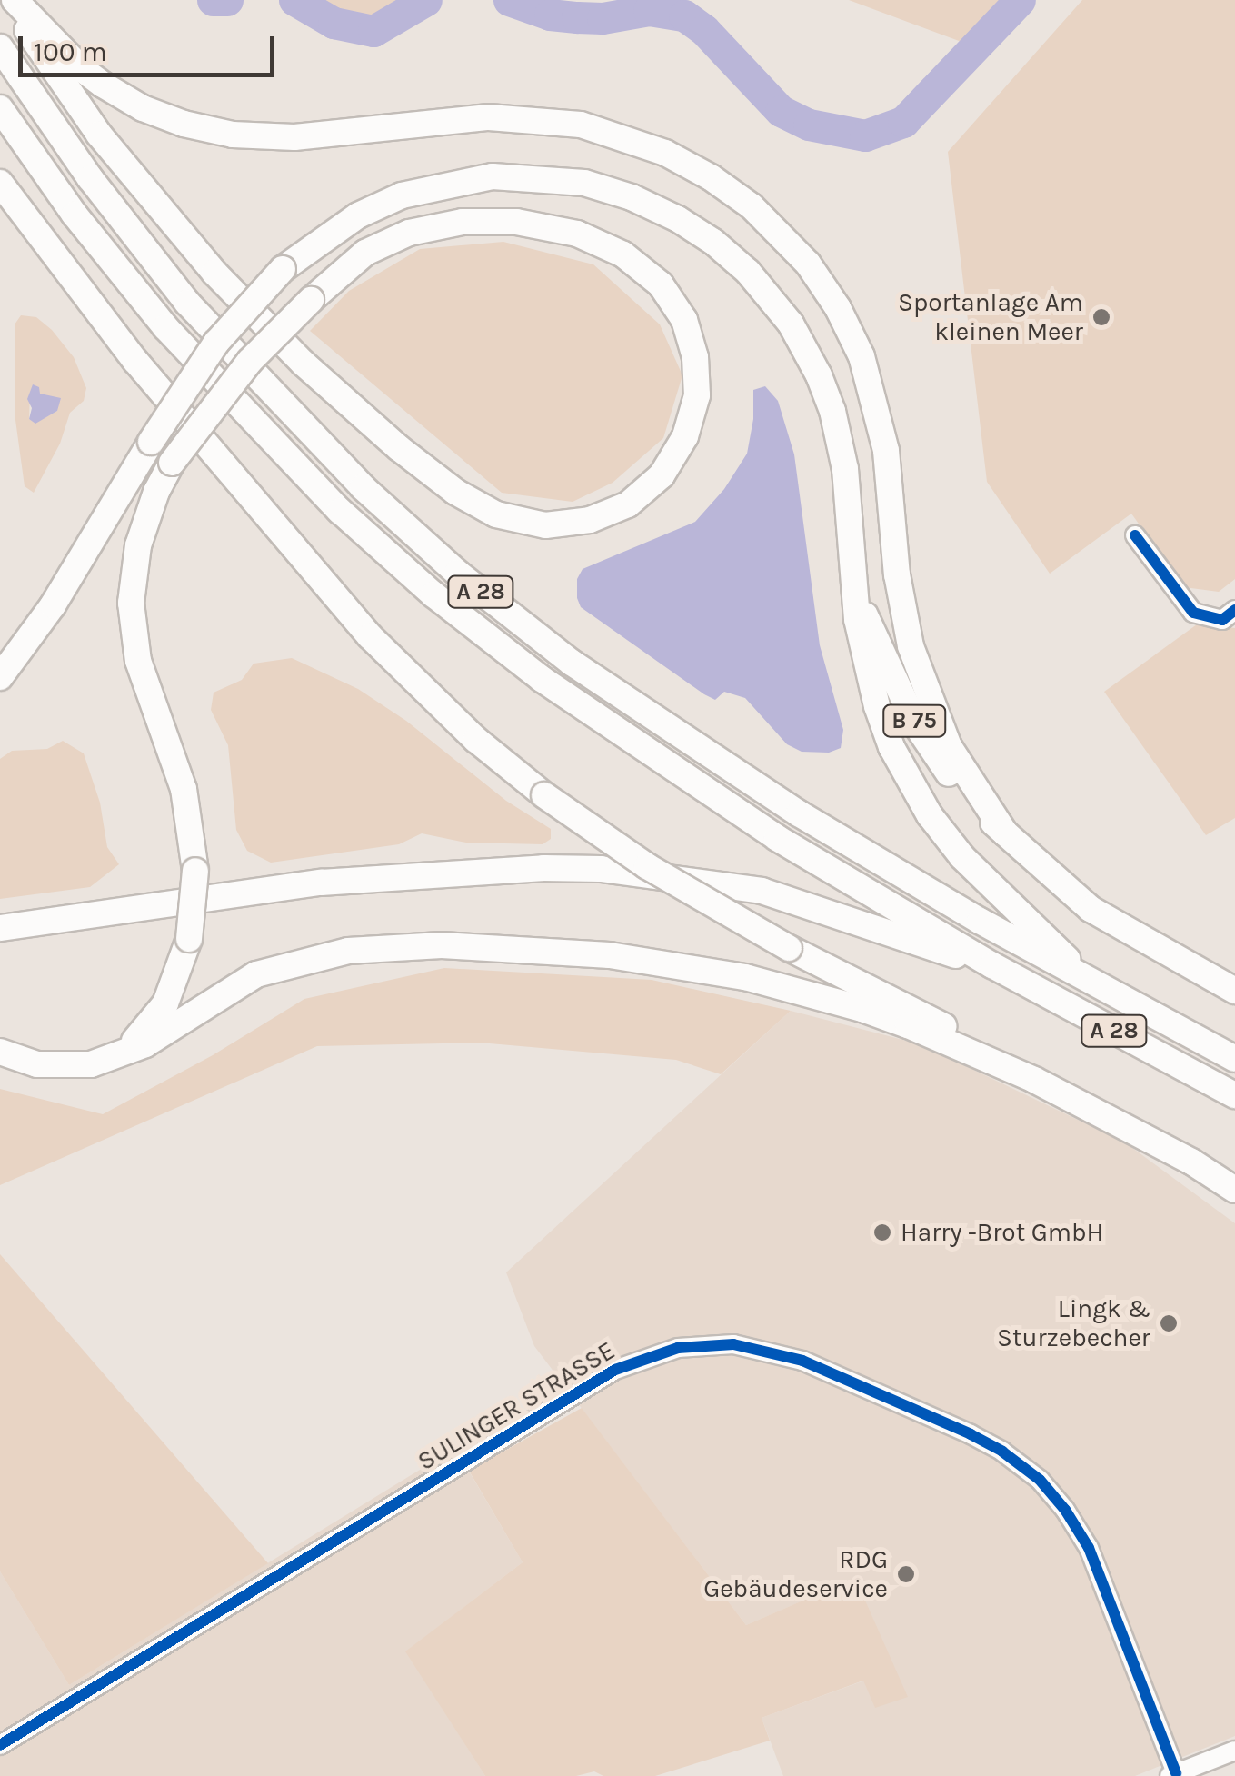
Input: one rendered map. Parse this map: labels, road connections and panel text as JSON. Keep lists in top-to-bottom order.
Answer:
{
  "streets": {
    "highway": ["A 28", "B 75"],
    "street": ["SULINGER STRASSE"]
  },
  "places": [
    "Sportanlage Am kleinen Meer",
    "Harry -Brot GmbH",
    "Lingk & Sturzebecher",
    "RDG Gebäudeservice"
  ],
  "scale_bar": "100 m"
}
